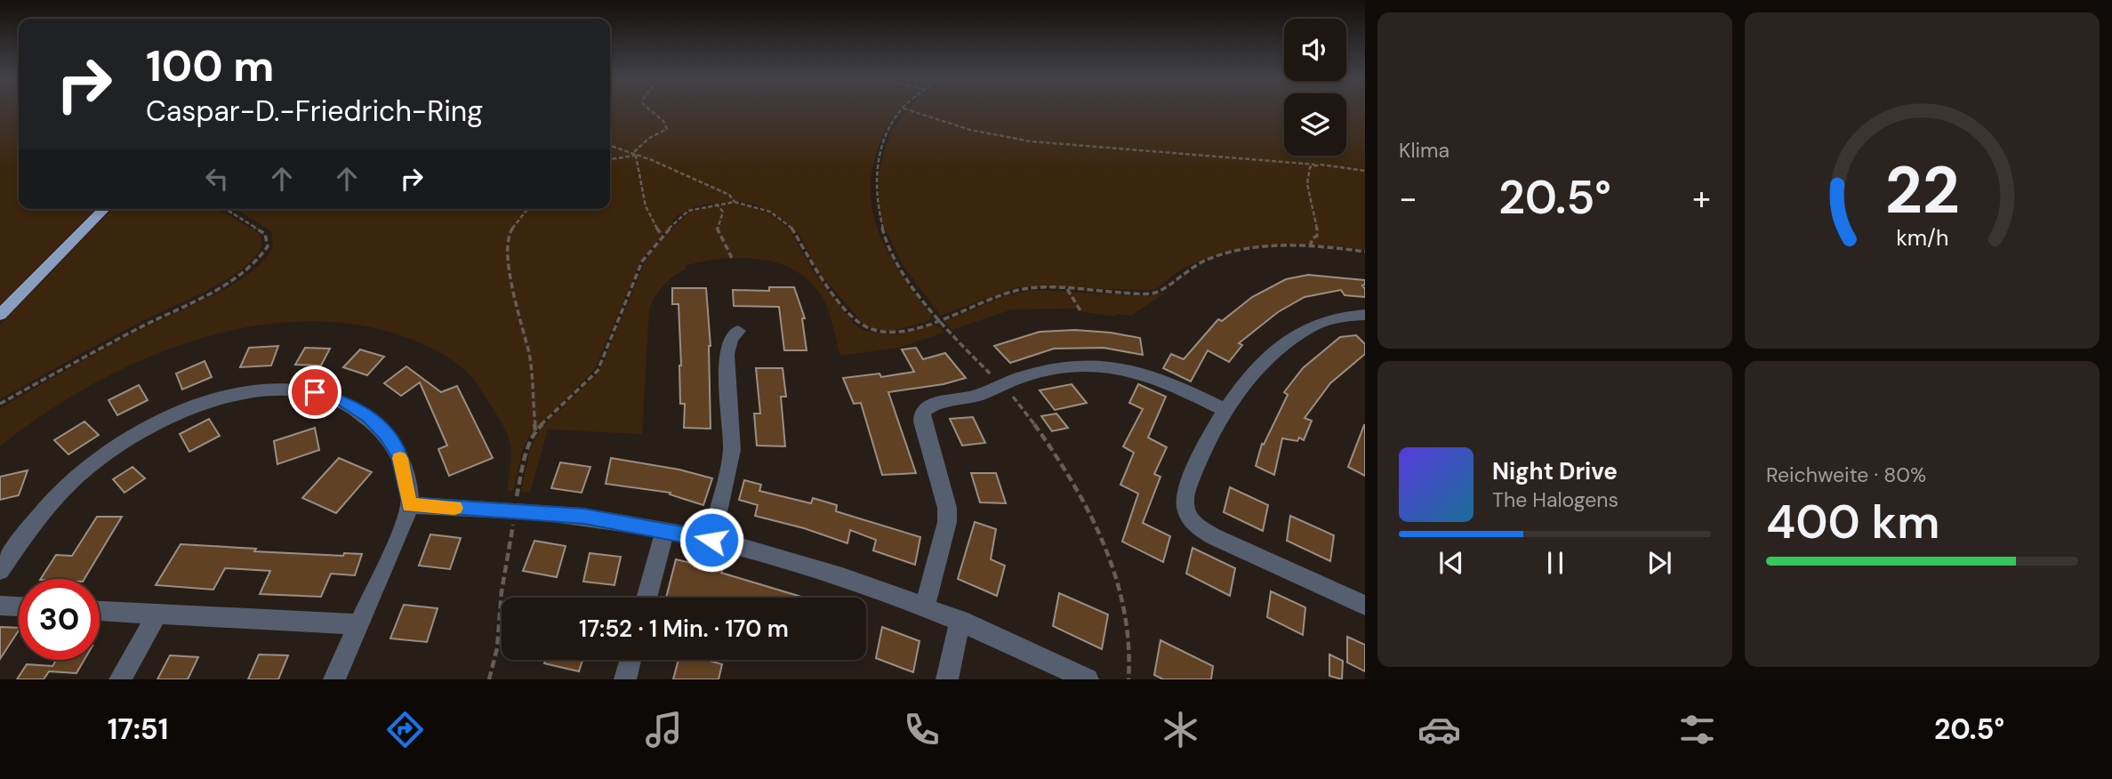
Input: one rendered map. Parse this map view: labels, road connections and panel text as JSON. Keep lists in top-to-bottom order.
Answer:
{
  "page": {
    "tile": [
      "Klima",
      ["Reichweite · 80%", "400 km"]
    ],
    "turn": ["100 m", "Caspar-D.-Friedrich-Ring"],
    "heat": ["−", "20.5°", "+"],
    "song": ["Night Drive", "The Halogens"],
    "limit": "30",
    "trip": "17:52 · 1 Min. · 170 m",
    "tabs": ["17:51", "20.5°"],
    "gauge": ["22", "km/h"]
  }
}
